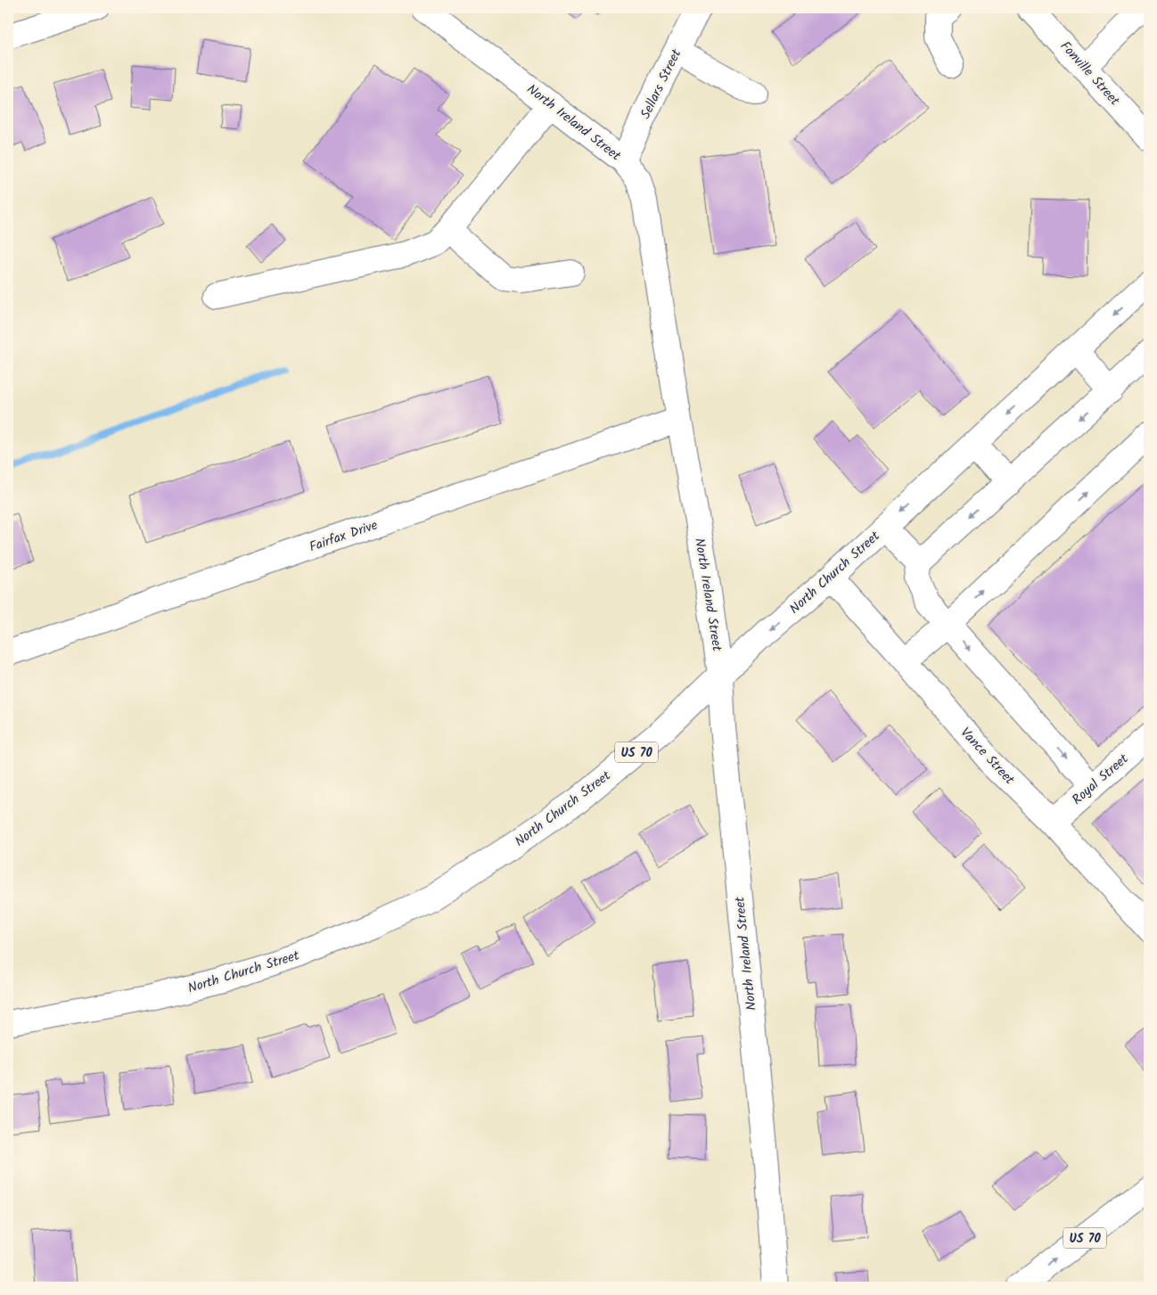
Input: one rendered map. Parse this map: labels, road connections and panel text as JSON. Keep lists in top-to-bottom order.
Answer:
{
  "streets": {
    "street": [
      "Fonville Street",
      "Sellars Street",
      "North Ireland Street",
      "Fairfax Drive",
      "North Church Street",
      "US 70",
      "Vance Street",
      "Royal Street"
    ]
  },
  "crossings": [
    ["Sellars Street", "North Ireland Street"],
    ["North Ireland Street", "Fairfax Drive"],
    ["North Ireland Street", "North Church Street"],
    ["North Church Street", "Vance Street"],
    ["Vance Street", "Royal Street"]
  ]
}
